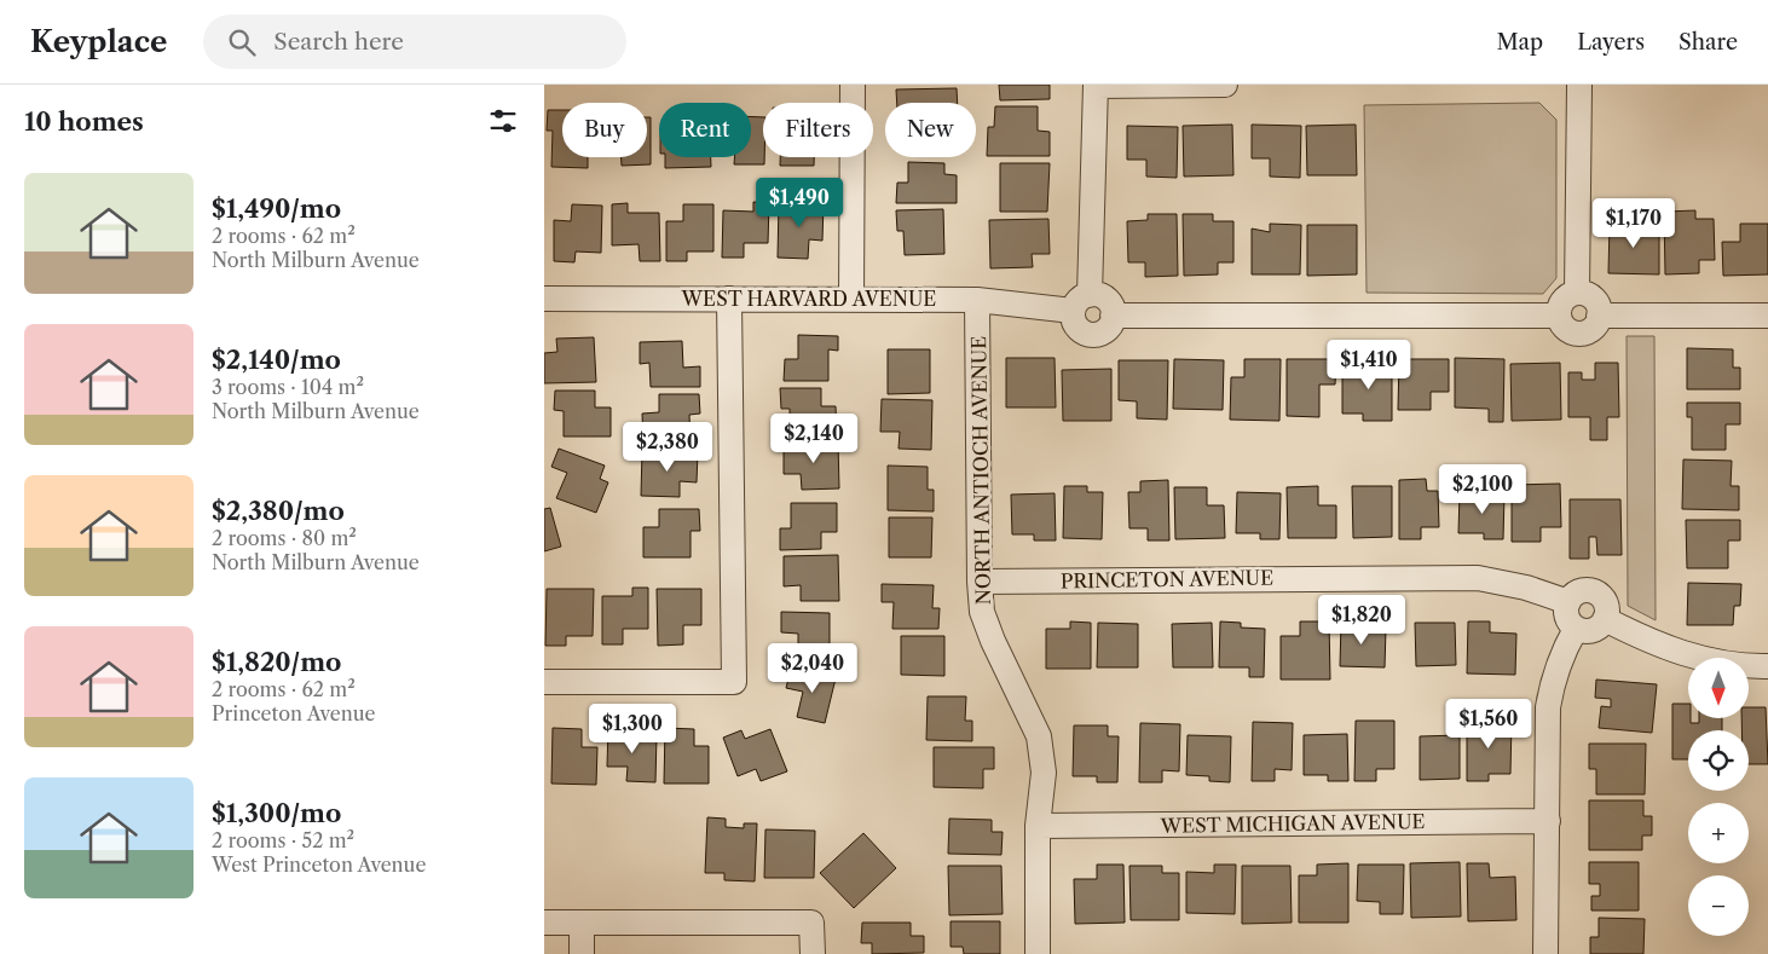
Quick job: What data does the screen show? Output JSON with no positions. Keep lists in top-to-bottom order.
{
  "streets": {
    "street": [
      "WEST HARVARD AVENUE",
      "NORTH ANTIOCH AVENUE",
      "PRINCETON AVENUE",
      "WEST MICHIGAN AVENUE"
    ]
  },
  "crossings": [
    ["WEST HARVARD AVENUE", "NORTH ANTIOCH AVENUE"],
    ["NORTH ANTIOCH AVENUE", "PRINCETON AVENUE"],
    ["NORTH ANTIOCH AVENUE", "WEST MICHIGAN AVENUE"]
  ],
  "north": "bottom",
  "page": {
    "header": "Keyplace",
    "search": "Search here",
    "nav": ["Map", "Layers", "Share"],
    "heading": "10 homes",
    "chip": [
      "Buy",
      "Rent",
      "Filters",
      "New"
    ],
    "list": [
      {
        "name": "$1,490/mo",
        "note": "2 rooms · 62 m² · North Milburn Avenue"
      },
      {
        "name": "$2,140/mo",
        "note": "3 rooms · 104 m² · North Milburn Avenue"
      },
      {
        "name": "$2,380/mo",
        "note": "2 rooms · 80 m² · North Milburn Avenue"
      },
      {
        "name": "$1,820/mo",
        "note": "2 rooms · 62 m² · Princeton Avenue"
      },
      {
        "name": "$1,300/mo",
        "note": "2 rooms · 52 m² · West Princeton Avenue"
      }
    ],
    "price": [
      "$1,490",
      "$1,170",
      "$1,410",
      "$2,140",
      "$2,380",
      "$2,100",
      "$1,820",
      "$2,040",
      "$1,560",
      "$1,300"
    ],
    "map_buttons": ["+", "−"]
  }
}
